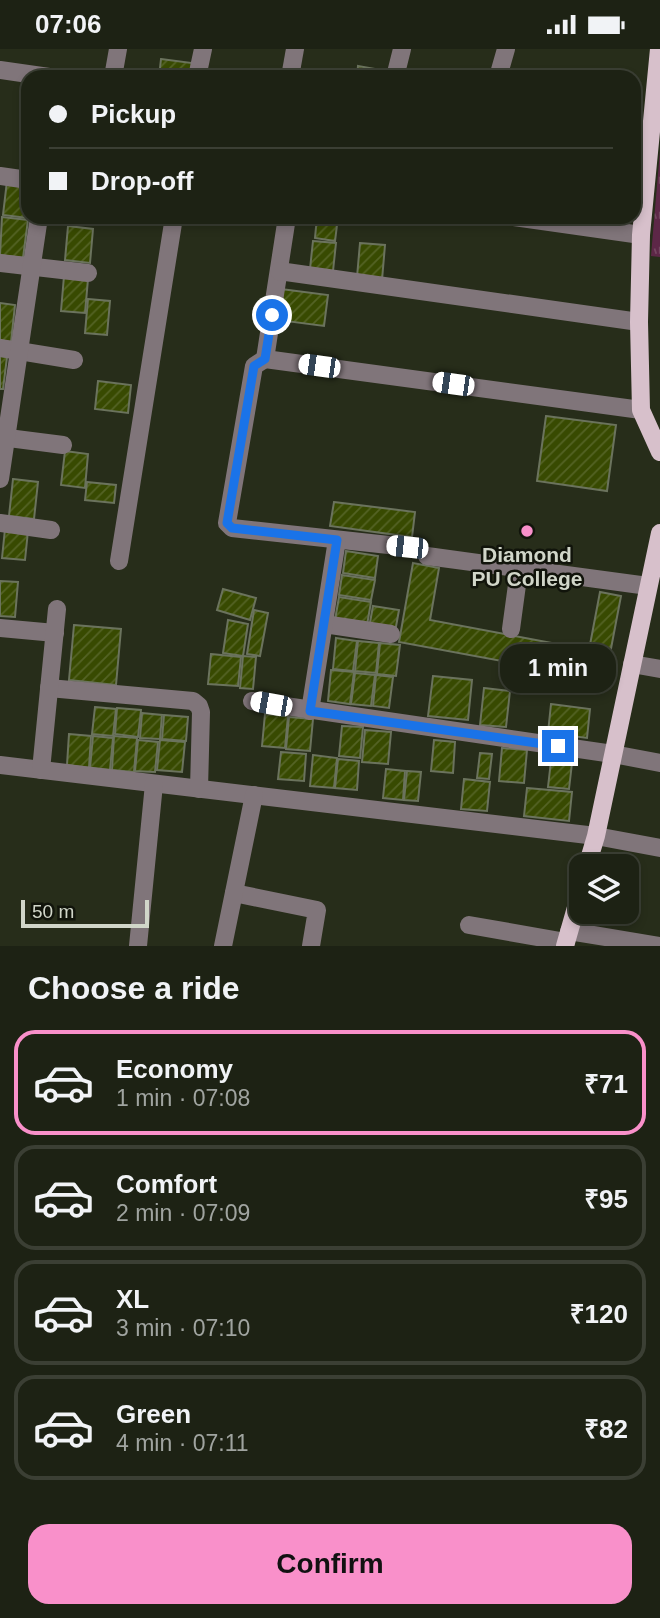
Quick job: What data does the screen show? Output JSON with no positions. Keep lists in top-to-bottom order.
{
  "places": ["Diamond PU College"],
  "scale_bar": "50 m",
  "page": {
    "status": "07:06",
    "banner": ["Pickup", "Drop-off"],
    "bubble": "1 min",
    "scale": "50 m",
    "heading": "Choose a ride",
    "list": [
      {
        "name": "Economy",
        "note": "1 min · 07:08",
        "value": "₹71"
      },
      {
        "name": "Comfort",
        "note": "2 min · 07:09",
        "value": "₹95"
      },
      {
        "name": "XL",
        "note": "3 min · 07:10",
        "value": "₹120"
      },
      {
        "name": "Green",
        "note": "4 min · 07:11",
        "value": "₹82"
      }
    ],
    "buttons": "Confirm"
  }
}
